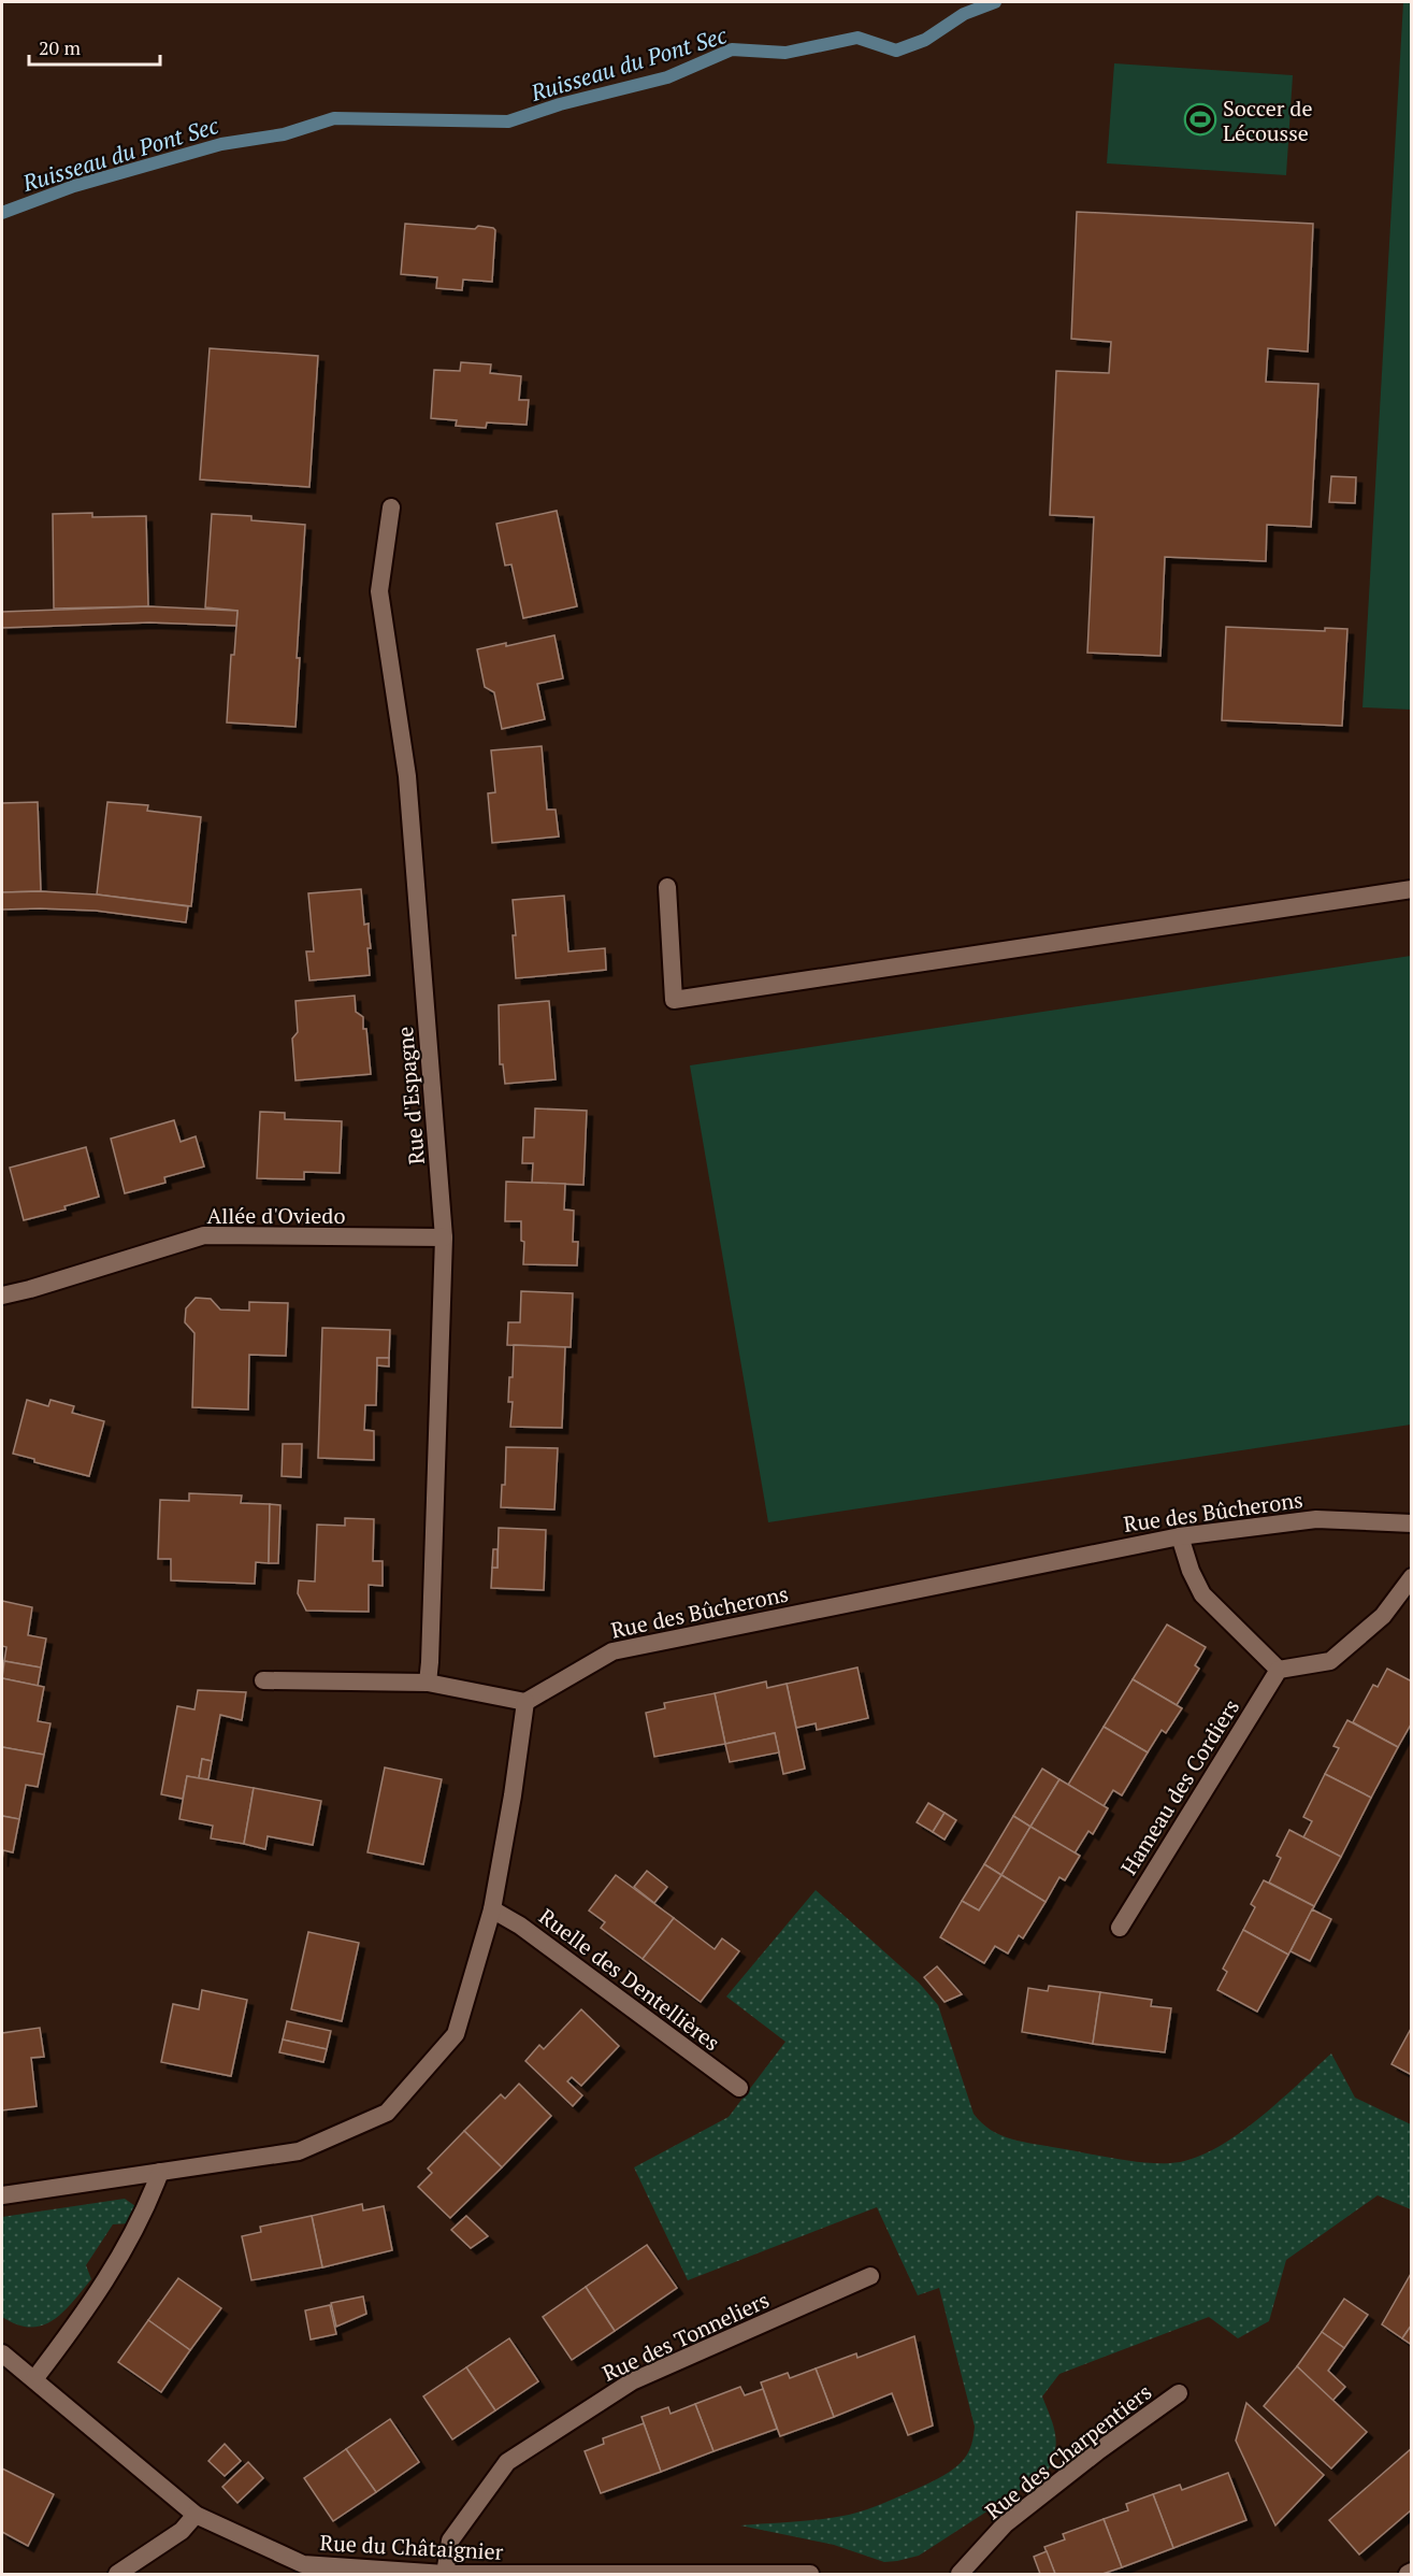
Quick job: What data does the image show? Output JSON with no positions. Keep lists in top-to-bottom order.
{
  "streets": {
    "street": [
      "Rue d'Espagne",
      "Allée d'Oviedo",
      "Rue des Bûcherons",
      "Hameau des Cordiers",
      "Ruelle des Dentellières",
      "Rue des Tonneliers",
      "Rue des Charpentiers",
      "Rue du Châtaignier"
    ]
  },
  "crossings": [
    ["Rue d'Espagne", "Allée d'Oviedo"],
    ["Rue des Tonneliers", "Rue du Châtaignier"]
  ],
  "water": ["Ruisseau du Pont Sec"],
  "places": {
    "sports": ["Soccer de Lécousse"]
  },
  "scale_bar": "20 m"
}
